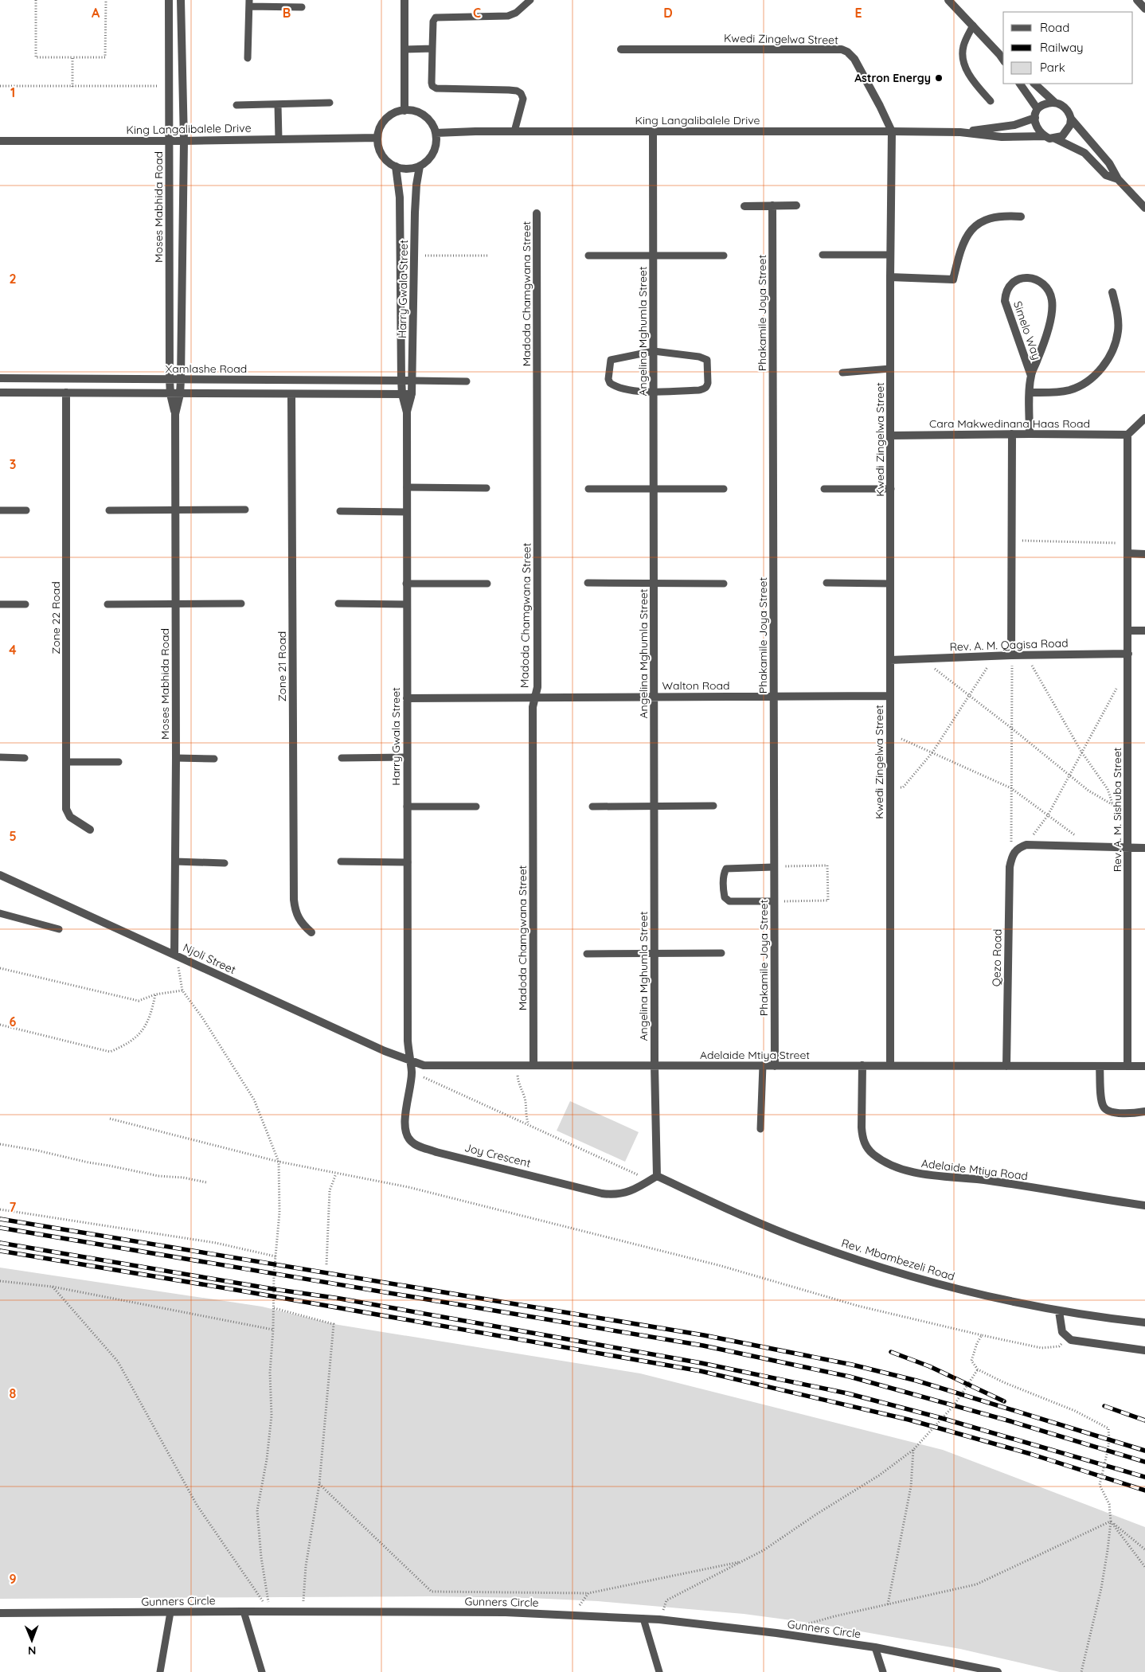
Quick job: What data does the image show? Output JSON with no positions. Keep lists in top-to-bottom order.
{
  "streets": {
    "street": [
      "Kwedi Zingelwa Street",
      "King Langalibalele Drive",
      "Moses Mabhida Road",
      "Harry Gwala Street",
      "Madoda Chamgwana Street",
      "Phakamile Joya Street",
      "Simelo Way",
      "Angelina Mghumla Street",
      "Xamlashe Road",
      "Cara Makwedinana Haas Road",
      "Zone 22 Road",
      "Rev. A. M. Qagisa Road",
      "Zone 21 Road",
      "Walton Road",
      "Rev. A. M. Sishuba Street",
      "Qezo Road",
      "Njoli Street",
      "Adelaide Mtiya Street",
      "Joy Crescent",
      "Adelaide Mtiya Road",
      "Rev. Mbambezeli Road",
      "Gunners Circle"
    ]
  },
  "crossings": [
    ["Kwedi Zingelwa Street", "King Langalibalele Drive"],
    ["Kwedi Zingelwa Street", "Cara Makwedinana Haas Road"],
    ["Kwedi Zingelwa Street", "Rev. A. M. Qagisa Road"],
    ["Kwedi Zingelwa Street", "Walton Road"],
    ["Kwedi Zingelwa Street", "Adelaide Mtiya Street"],
    ["King Langalibalele Drive", "Moses Mabhida Road"],
    ["King Langalibalele Drive", "Harry Gwala Street"],
    ["King Langalibalele Drive", "Angelina Mghumla Street"],
    ["Moses Mabhida Road", "Xamlashe Road"],
    ["Moses Mabhida Road", "Njoli Street"],
    ["Harry Gwala Street", "Xamlashe Road"],
    ["Harry Gwala Street", "Walton Road"],
    ["Harry Gwala Street", "Njoli Street"],
    ["Harry Gwala Street", "Adelaide Mtiya Street"],
    ["Harry Gwala Street", "Joy Crescent"],
    ["Madoda Chamgwana Street", "Walton Road"],
    ["Madoda Chamgwana Street", "Adelaide Mtiya Street"],
    ["Phakamile Joya Street", "Walton Road"],
    ["Phakamile Joya Street", "Adelaide Mtiya Street"],
    ["Simelo Way", "Cara Makwedinana Haas Road"],
    ["Angelina Mghumla Street", "Walton Road"],
    ["Angelina Mghumla Street", "Adelaide Mtiya Street"],
    ["Angelina Mghumla Street", "Joy Crescent"],
    ["Angelina Mghumla Street", "Rev. Mbambezeli Road"],
    ["Cara Makwedinana Haas Road", "Rev. A. M. Sishuba Street"],
    ["Rev. A. M. Qagisa Road", "Rev. A. M. Sishuba Street"],
    ["Rev. A. M. Sishuba Street", "Adelaide Mtiya Street"],
    ["Qezo Road", "Adelaide Mtiya Street"],
    ["Njoli Street", "Adelaide Mtiya Street"],
    ["Njoli Street", "Joy Crescent"],
    ["Adelaide Mtiya Street", "Joy Crescent"],
    ["Adelaide Mtiya Street", "Adelaide Mtiya Road"],
    ["Joy Crescent", "Rev. Mbambezeli Road"]
  ],
  "places": ["Astron Energy"],
  "legend": ["Road", "Railway", "Park"],
  "north": "bottom",
  "grid": {
    "columns": [
      "A",
      "B",
      "C",
      "D",
      "E"
    ],
    "rows": [
      "1",
      "2",
      "3",
      "4",
      "5",
      "6",
      "7",
      "8",
      "9"
    ]
  }
}
